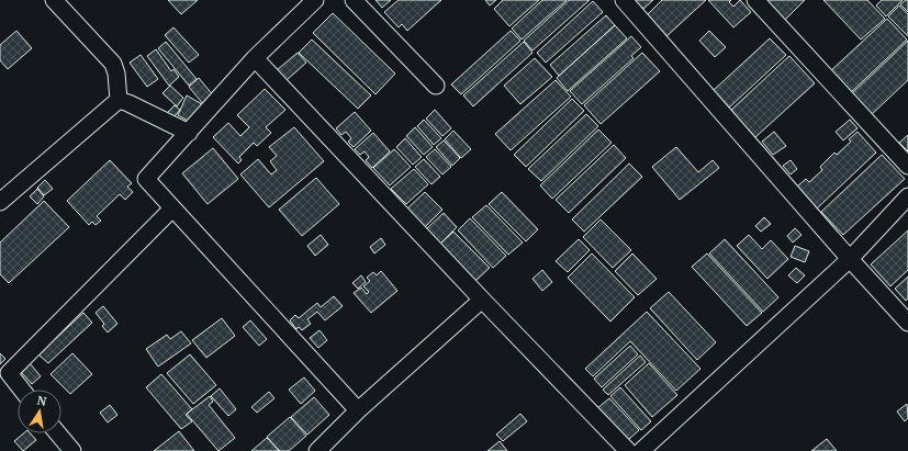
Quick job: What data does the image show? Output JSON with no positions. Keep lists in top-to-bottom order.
{
  "north": "top"
}
